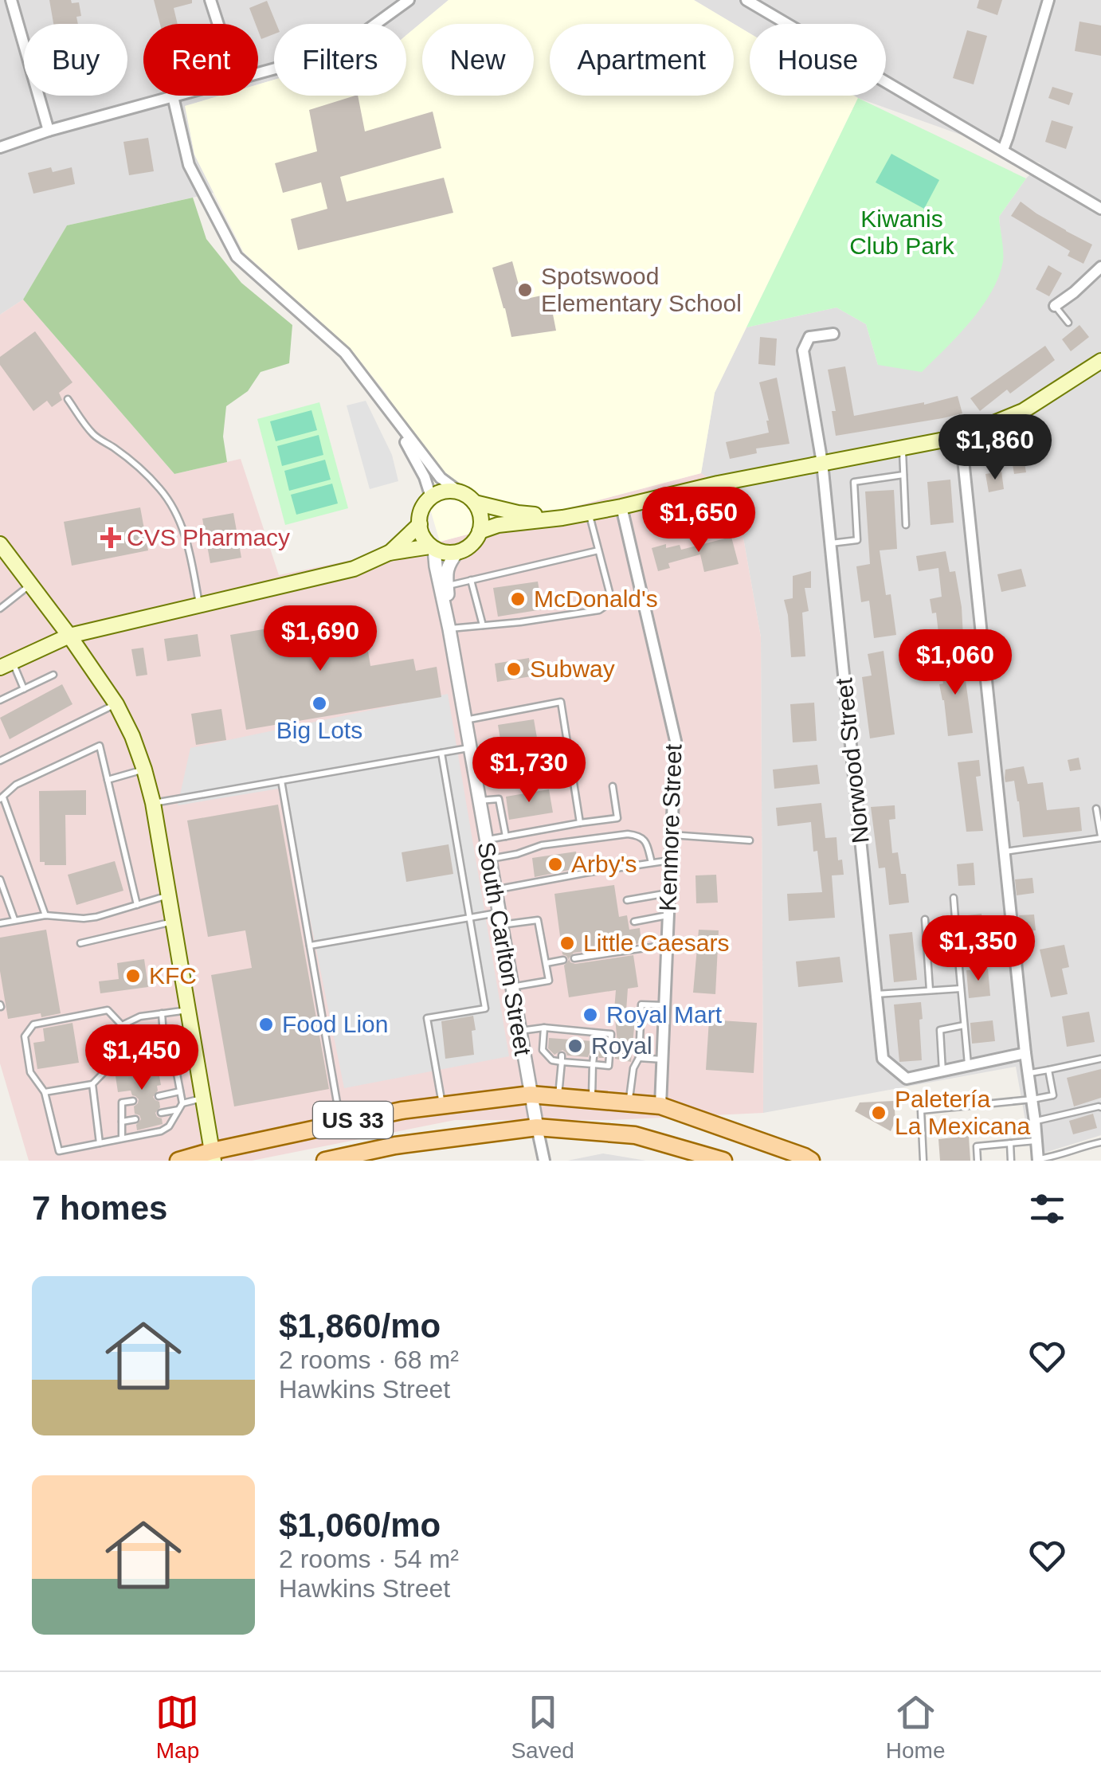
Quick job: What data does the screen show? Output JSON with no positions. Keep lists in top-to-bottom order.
{
  "streets": {
    "main road": ["US 33"],
    "street": ["Norwood Street", "Kenmore Street", "South Carlton Street"]
  },
  "crossings": [
    ["Kenmore Street", "US 33"],
    ["South Carlton Street", "US 33"]
  ],
  "parks": ["Kiwanis Club Park"],
  "places": {
    "other": [
      "Spotswood Elementary School",
      "McDonald's",
      "Subway",
      "Big Lots",
      "Arby's",
      "Little Caesars",
      "KFC",
      "Royal Mart",
      "Food Lion",
      "Royal",
      "Paletería La Mexicana"
    ],
    "health": ["CVS Pharmacy"]
  },
  "page": {
    "chip": [
      "Buy",
      "Rent",
      "Filters",
      "New",
      "Apartment",
      "House"
    ],
    "price": [
      "$1,860",
      "$1,650",
      "$1,690",
      "$1,060",
      "$1,730",
      "$1,350",
      "$1,450"
    ],
    "heading": "7 homes",
    "list": [
      {
        "name": "$1,860/mo",
        "note": "2 rooms · 68 m² · Hawkins Street"
      },
      {
        "name": "$1,060/mo",
        "note": "2 rooms · 54 m² · Hawkins Street"
      }
    ],
    "tabs": ["Map", "Saved", "Home"]
  }
}
